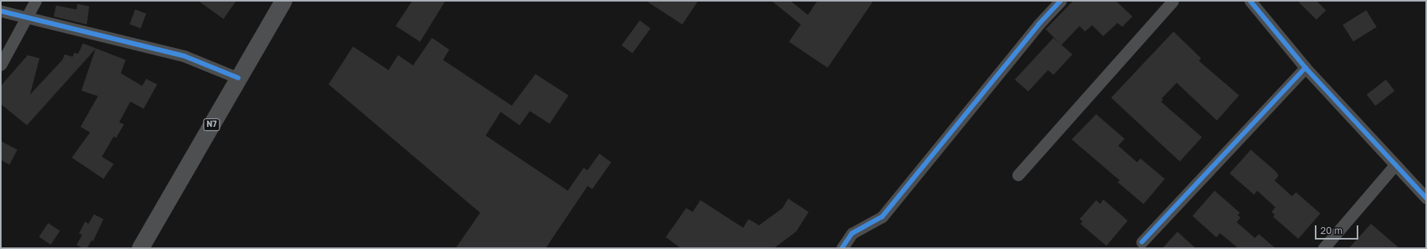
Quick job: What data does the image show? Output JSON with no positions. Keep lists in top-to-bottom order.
{
  "streets": {
    "highway": ["N7"]
  },
  "scale_bar": "20 m"
}
